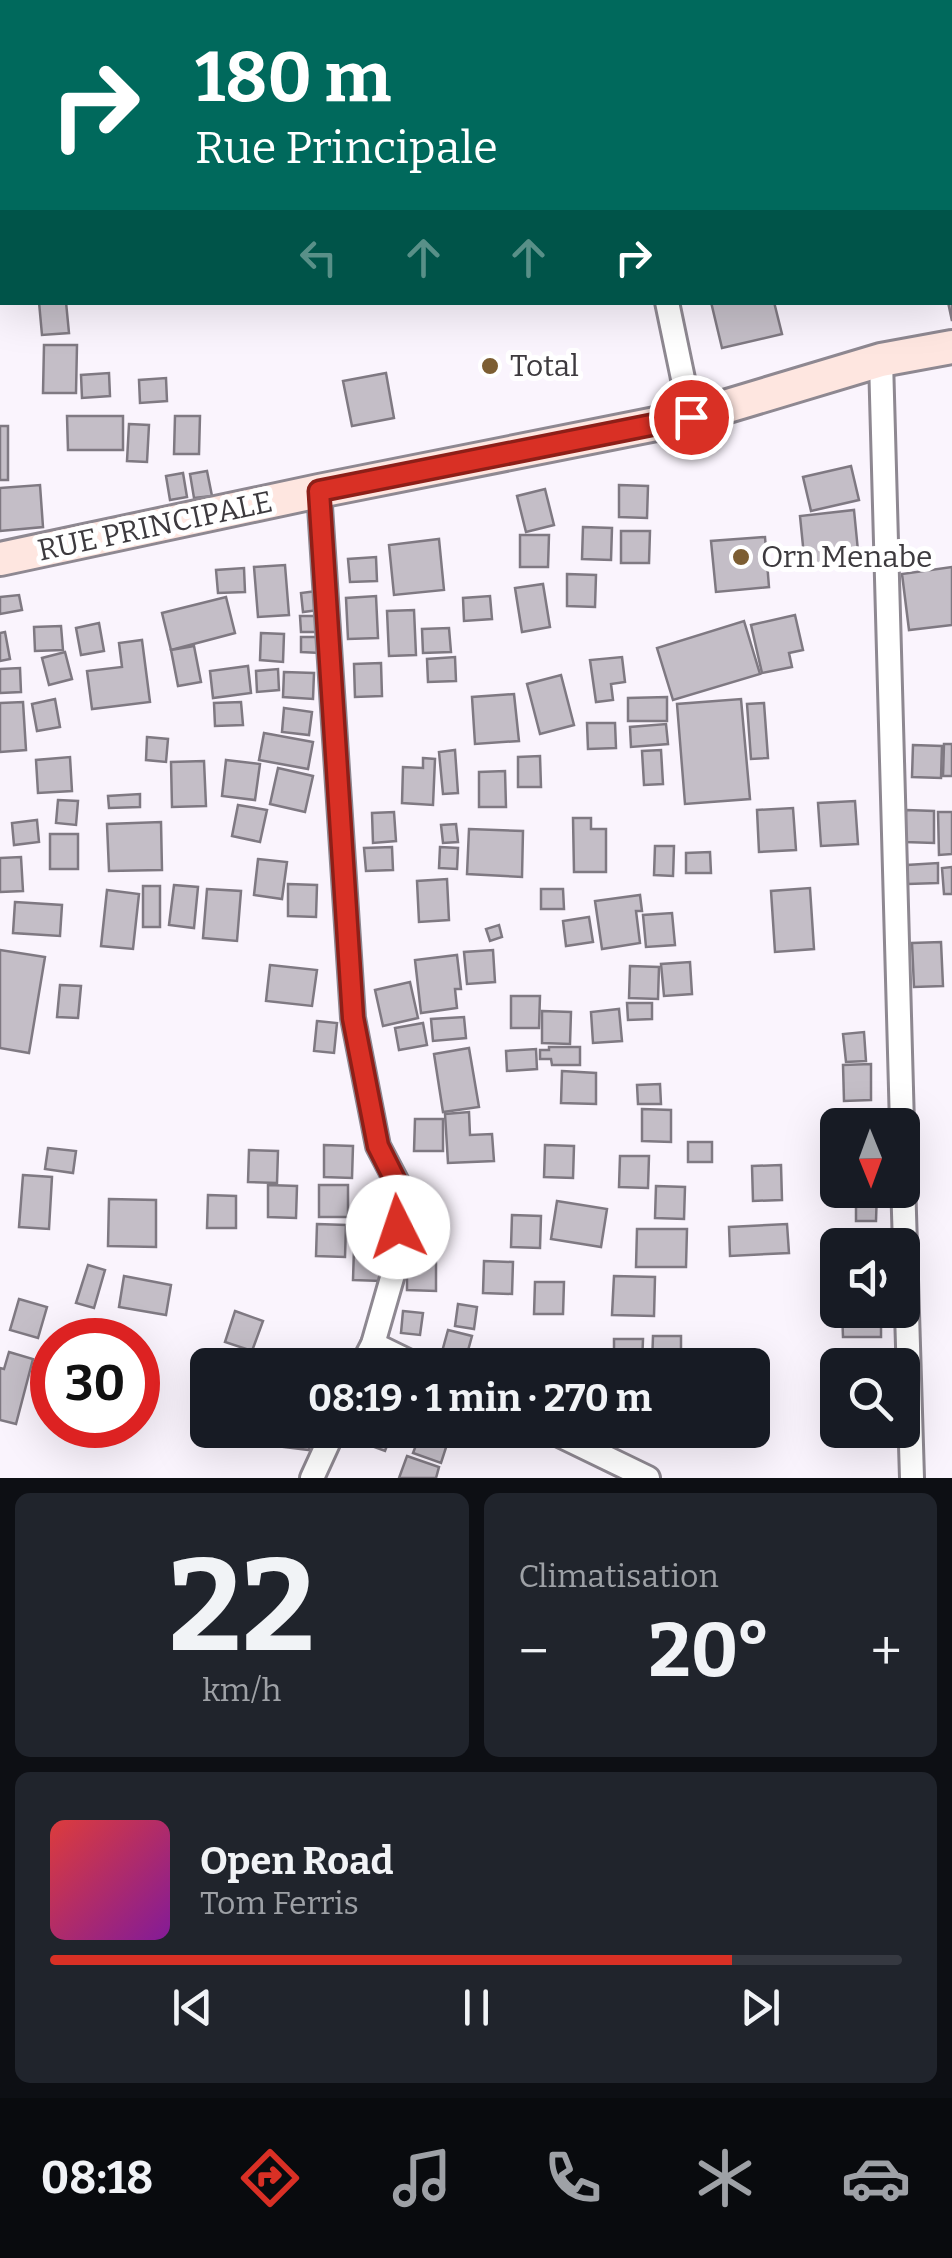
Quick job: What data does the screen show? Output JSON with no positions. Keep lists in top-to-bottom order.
{
  "streets": {
    "main road": ["RUE PRINCIPALE"]
  },
  "places": ["Total", "Orn Menabe"],
  "north": "bottom",
  "page": {
    "turn": ["180 m", "Rue Principale"],
    "limit": "30",
    "trip": "08:19 · 1 min · 270 m",
    "tile": [
      ["22", "km/h"],
      "Climatisation"
    ],
    "heat": ["−", "20°", "+"],
    "song": ["Open Road", "Tom Ferris"],
    "tabs": "08:18"
  }
}
